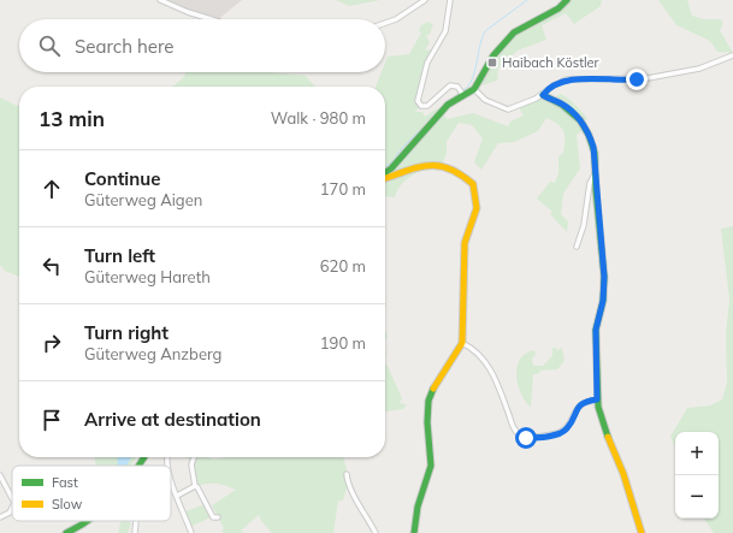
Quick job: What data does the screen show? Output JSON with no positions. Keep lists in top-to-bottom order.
{
  "places": {
    "transit": ["Haibach Köstler"]
  },
  "legend": ["Fast", "Slow"],
  "page": {
    "search": "Search here",
    "heading": ["13 min", "Walk · 980 m"],
    "list": [
      ["Continue", "Güterweg Aigen", "170 m"],
      ["Turn left", "Güterweg Hareth", "620 m"],
      ["Turn right", "Güterweg Anzberg", "190 m"],
      "Arrive at destination"
    ],
    "map_buttons": ["+", "−"]
  }
}
